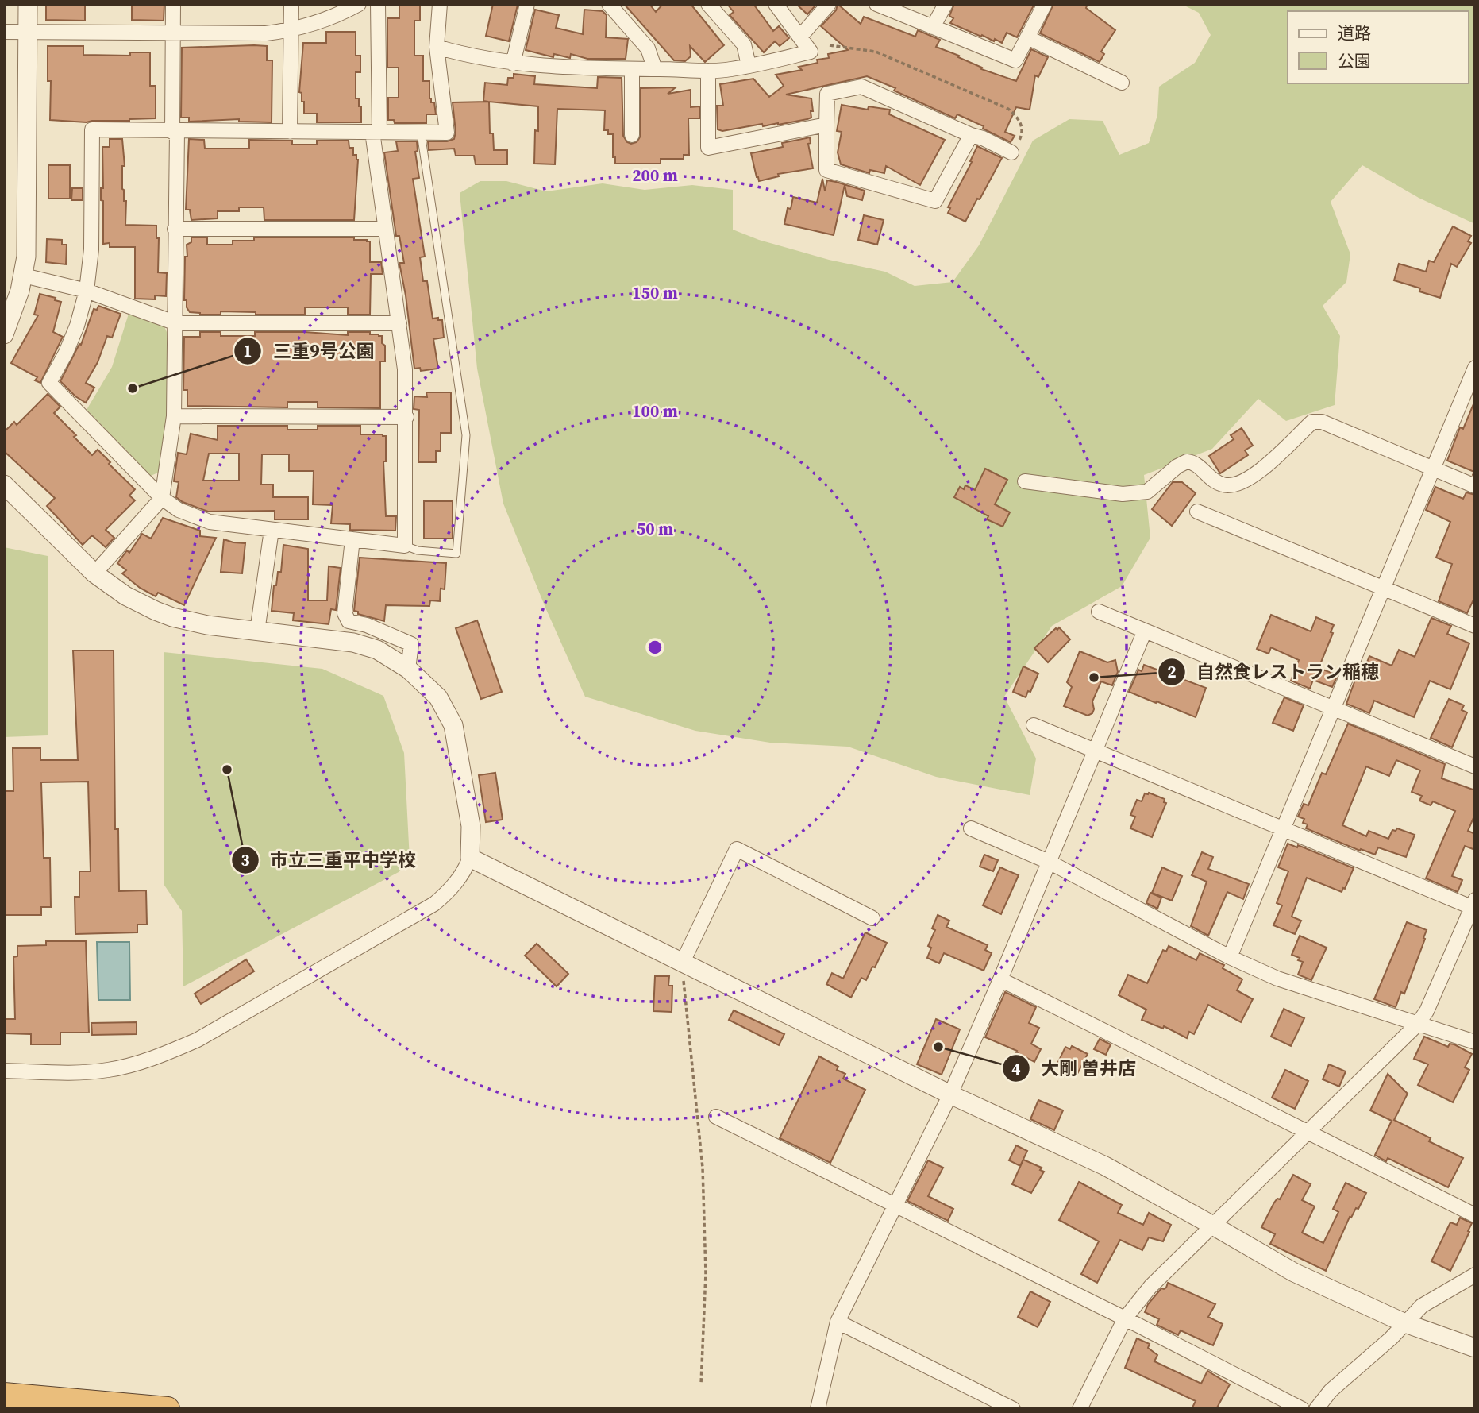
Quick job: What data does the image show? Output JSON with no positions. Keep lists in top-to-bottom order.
{
  "places": [
    "三重9号公園",
    "自然食レストラン稲穂",
    "市立三重平中学校",
    "大剛 曽井店"
  ],
  "legend": ["道路", "公園"],
  "rings": [
    "200 m",
    "150 m",
    "100 m",
    "50 m"
  ]
}
